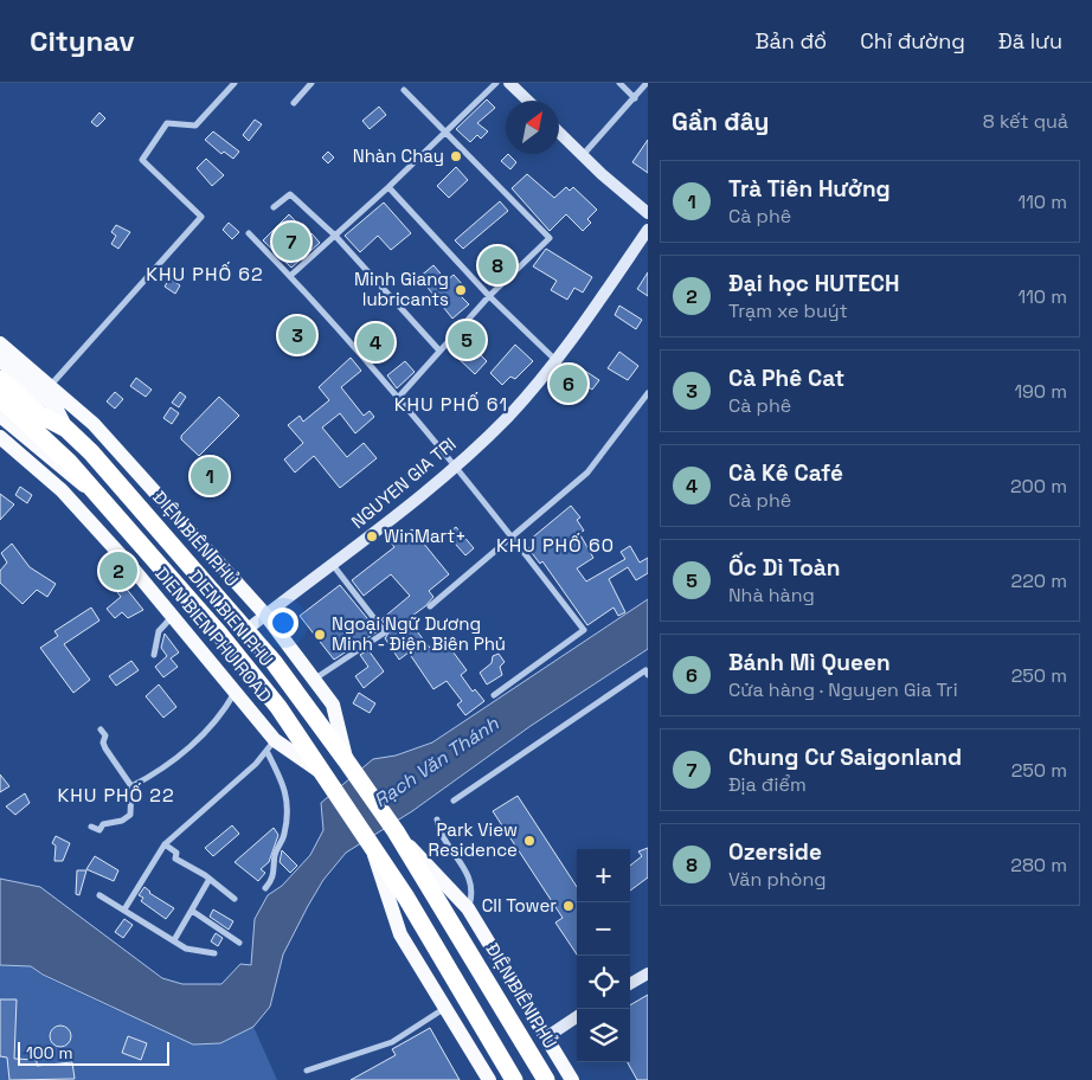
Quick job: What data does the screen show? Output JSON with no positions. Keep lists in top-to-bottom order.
{
  "streets": {
    "highway": ["ĐIỆN BIÊN PHỦ", "DIEN BIEN PHU"],
    "main road": ["DIEN BIEN PHU ROAD"],
    "street": ["NGUYEN GIA TRI"]
  },
  "crossings": [
    ["NGUYEN GIA TRI", "ĐIỆN BIÊN PHỦ"],
    ["DIEN BIEN PHU", "DIEN BIEN PHU ROAD"]
  ],
  "districts": [
    "KHU PHỐ 62",
    "KHU PHỐ 61",
    "KHU PHỐ 60",
    "KHU PHỐ 22"
  ],
  "water": ["Rạch Văn Thánh"],
  "places": [
    "Nhàn Chay",
    "Minh Giang lubricants",
    "WinMart+",
    "Ngoại Ngữ Dương Minh - Điện Biên Phủ",
    "Park View Residence",
    "CII Tower"
  ],
  "scale_bar": "100 m",
  "north": "top right",
  "page": {
    "header": "Citynav",
    "nav": ["Bản đồ", "Chỉ đường", "Đã lưu"],
    "heading": ["Gần đây", "8 kết quả"],
    "list": [
      {
        "mark": "1",
        "name": "Trà Tiên Hưởng",
        "note": "Cà phê",
        "value": "110 m"
      },
      {
        "mark": "2",
        "name": "Đại học HUTECH",
        "note": "Trạm xe buýt",
        "value": "110 m"
      },
      {
        "mark": "3",
        "name": "Cà Phê Cat",
        "note": "Cà phê",
        "value": "190 m"
      },
      {
        "mark": "4",
        "name": "Cà Kê Café",
        "note": "Cà phê",
        "value": "200 m"
      },
      {
        "mark": "5",
        "name": "Ốc Dì Toàn",
        "note": "Nhà hàng",
        "value": "220 m"
      },
      {
        "mark": "6",
        "name": "Bánh Mì Queen",
        "note": "Cửa hàng · Nguyen Gia Tri",
        "value": "250 m"
      },
      {
        "mark": "7",
        "name": "Chung Cư Saigonland",
        "note": "Địa điểm",
        "value": "250 m"
      },
      {
        "mark": "8",
        "name": "Ozerside",
        "note": "Văn phòng",
        "value": "280 m"
      }
    ],
    "pins": [
      "7",
      "8",
      "3",
      "5",
      "4",
      "6",
      "1",
      "2"
    ],
    "map_buttons": ["+", "−"],
    "scale": "100 m"
  }
}
